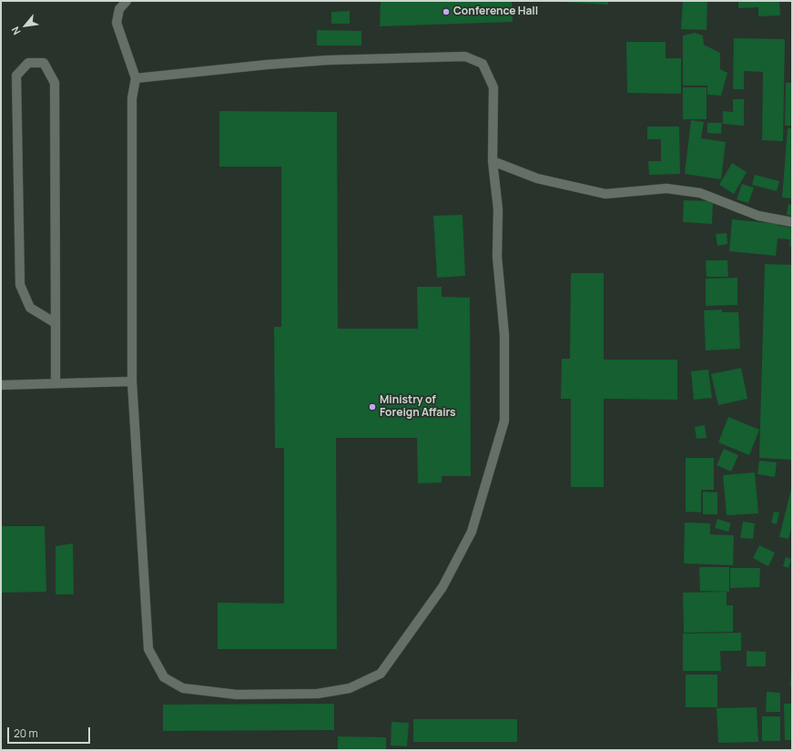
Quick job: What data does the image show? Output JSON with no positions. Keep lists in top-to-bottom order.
{
  "places": ["Conference Hall", "Ministry of Foreign Affairs"],
  "scale_bar": "20 m",
  "north": "bottom left"
}
